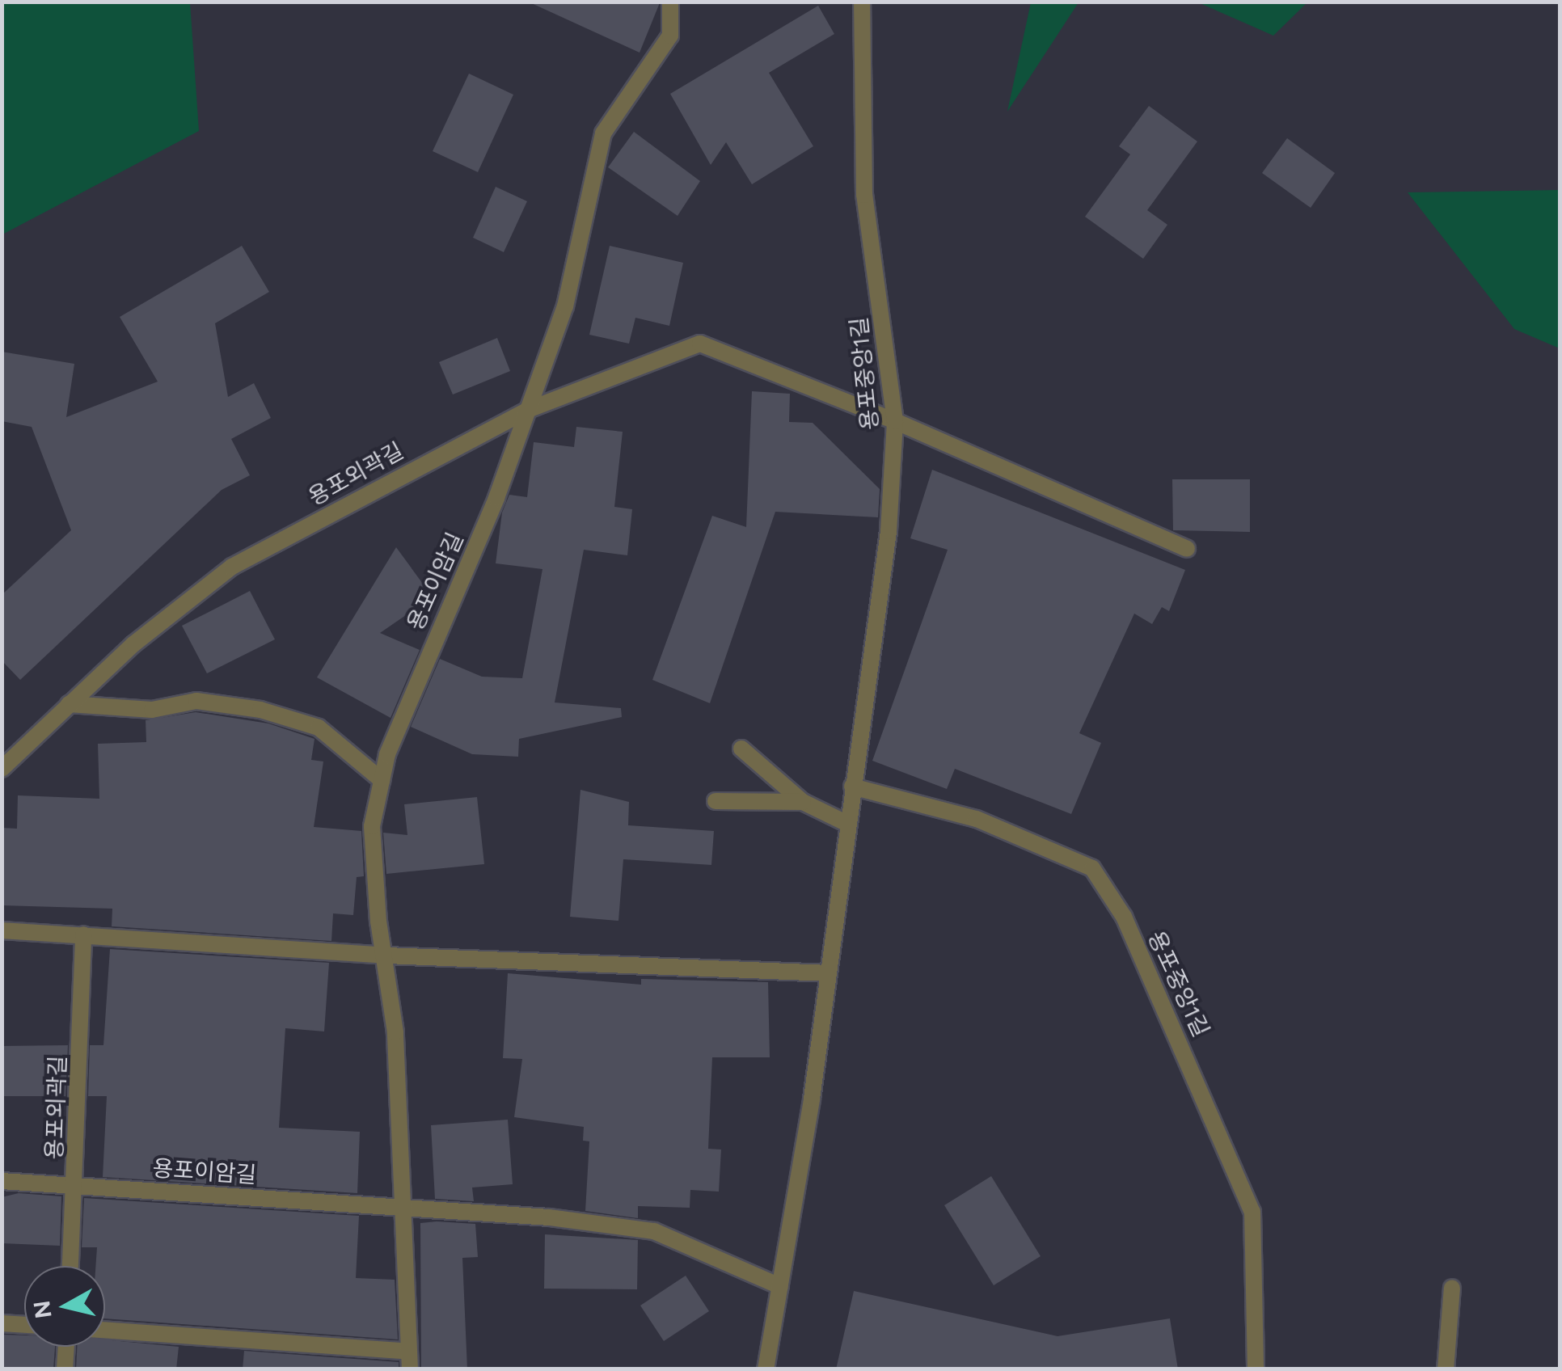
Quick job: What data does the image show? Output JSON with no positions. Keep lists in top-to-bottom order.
{
  "streets": {
    "street": ["용포중앙1길", "용포외곽길", "용포이암길"]
  },
  "crossings": [
    ["용포중앙1길", "용포외곽길"],
    ["용포중앙1길", "용포이암길"],
    ["용포외곽길", "용포이암길"]
  ],
  "north": "left"
}
